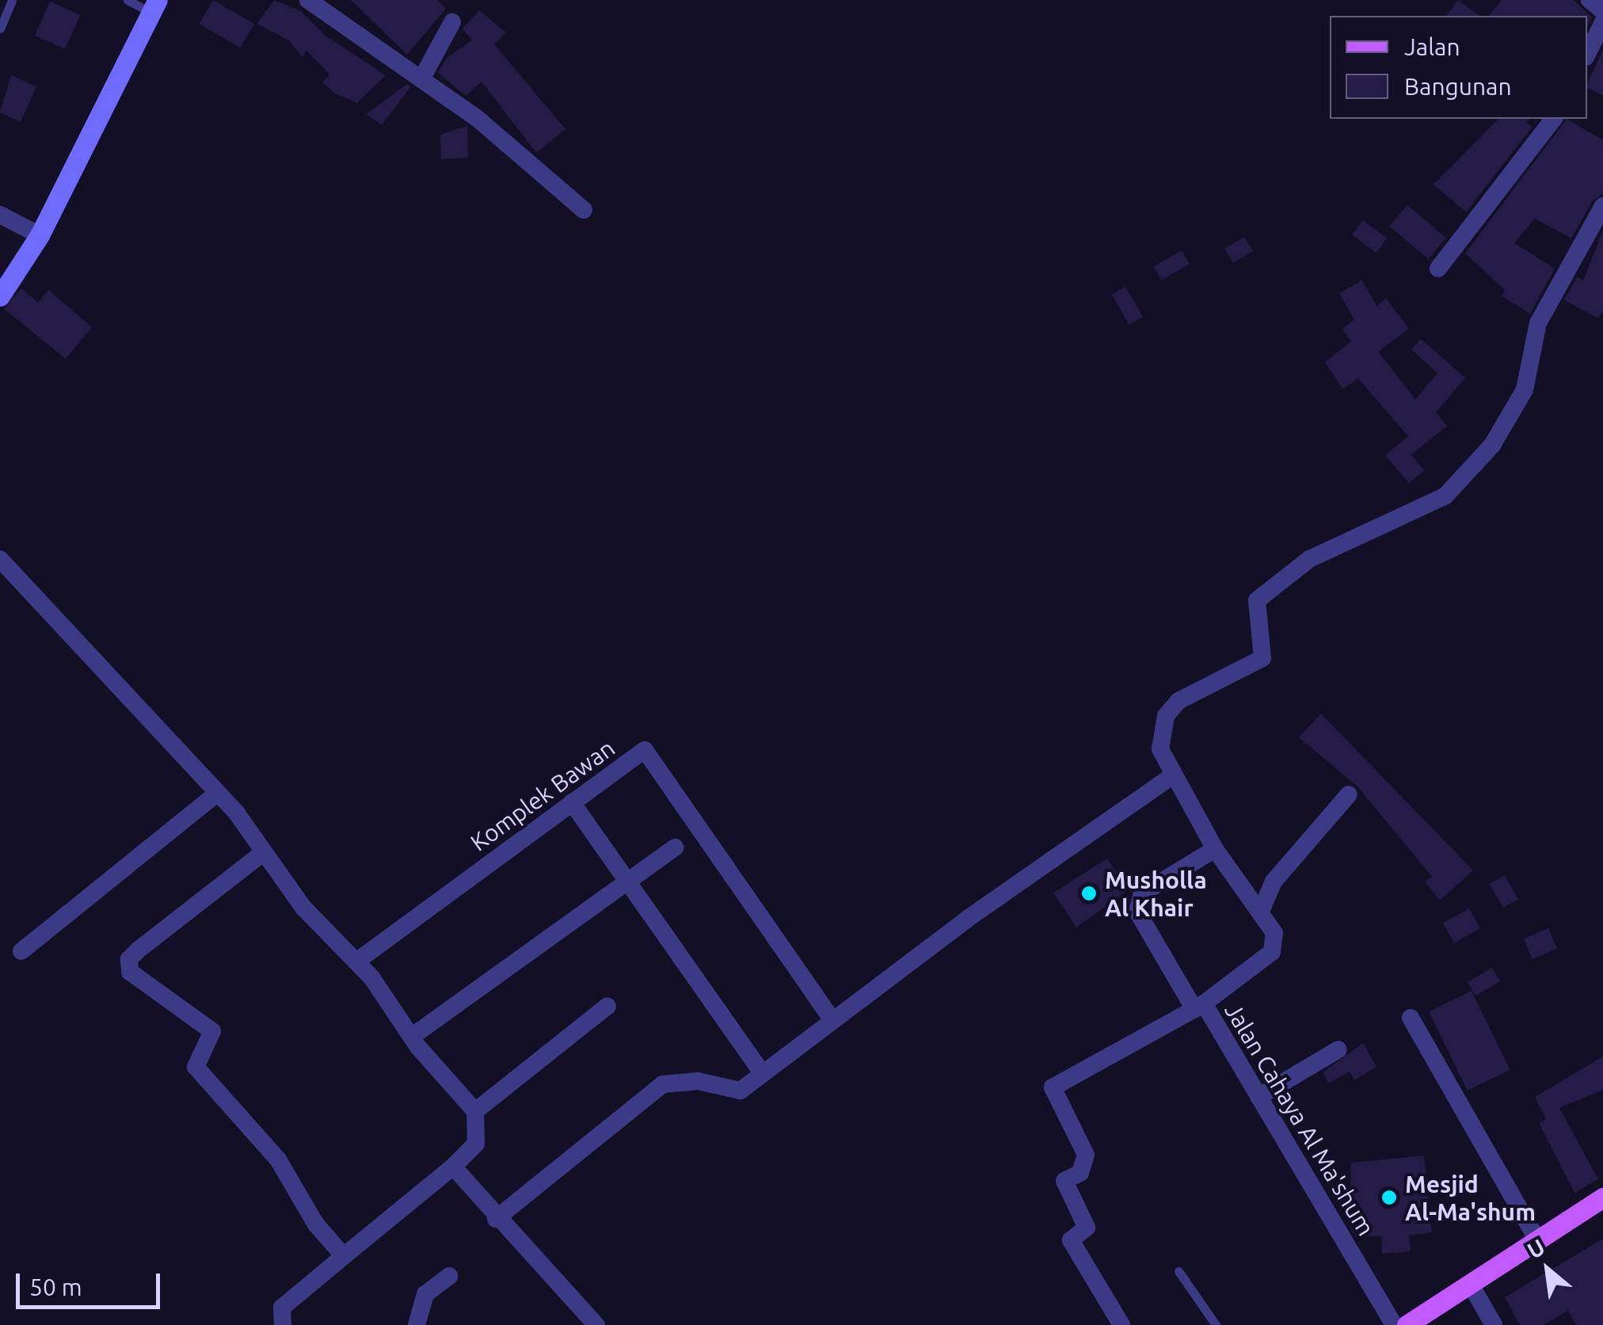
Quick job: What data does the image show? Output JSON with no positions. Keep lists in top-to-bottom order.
{
  "streets": {
    "street": ["Komplek Bawan", "Jalan Cahaya Al Ma'shum"]
  },
  "places": ["Musholla Al Khair", "Mesjid Al-Ma'shum"],
  "legend": ["Jalan", "Bangunan"],
  "scale_bar": "50 m",
  "north": "top left"
}
